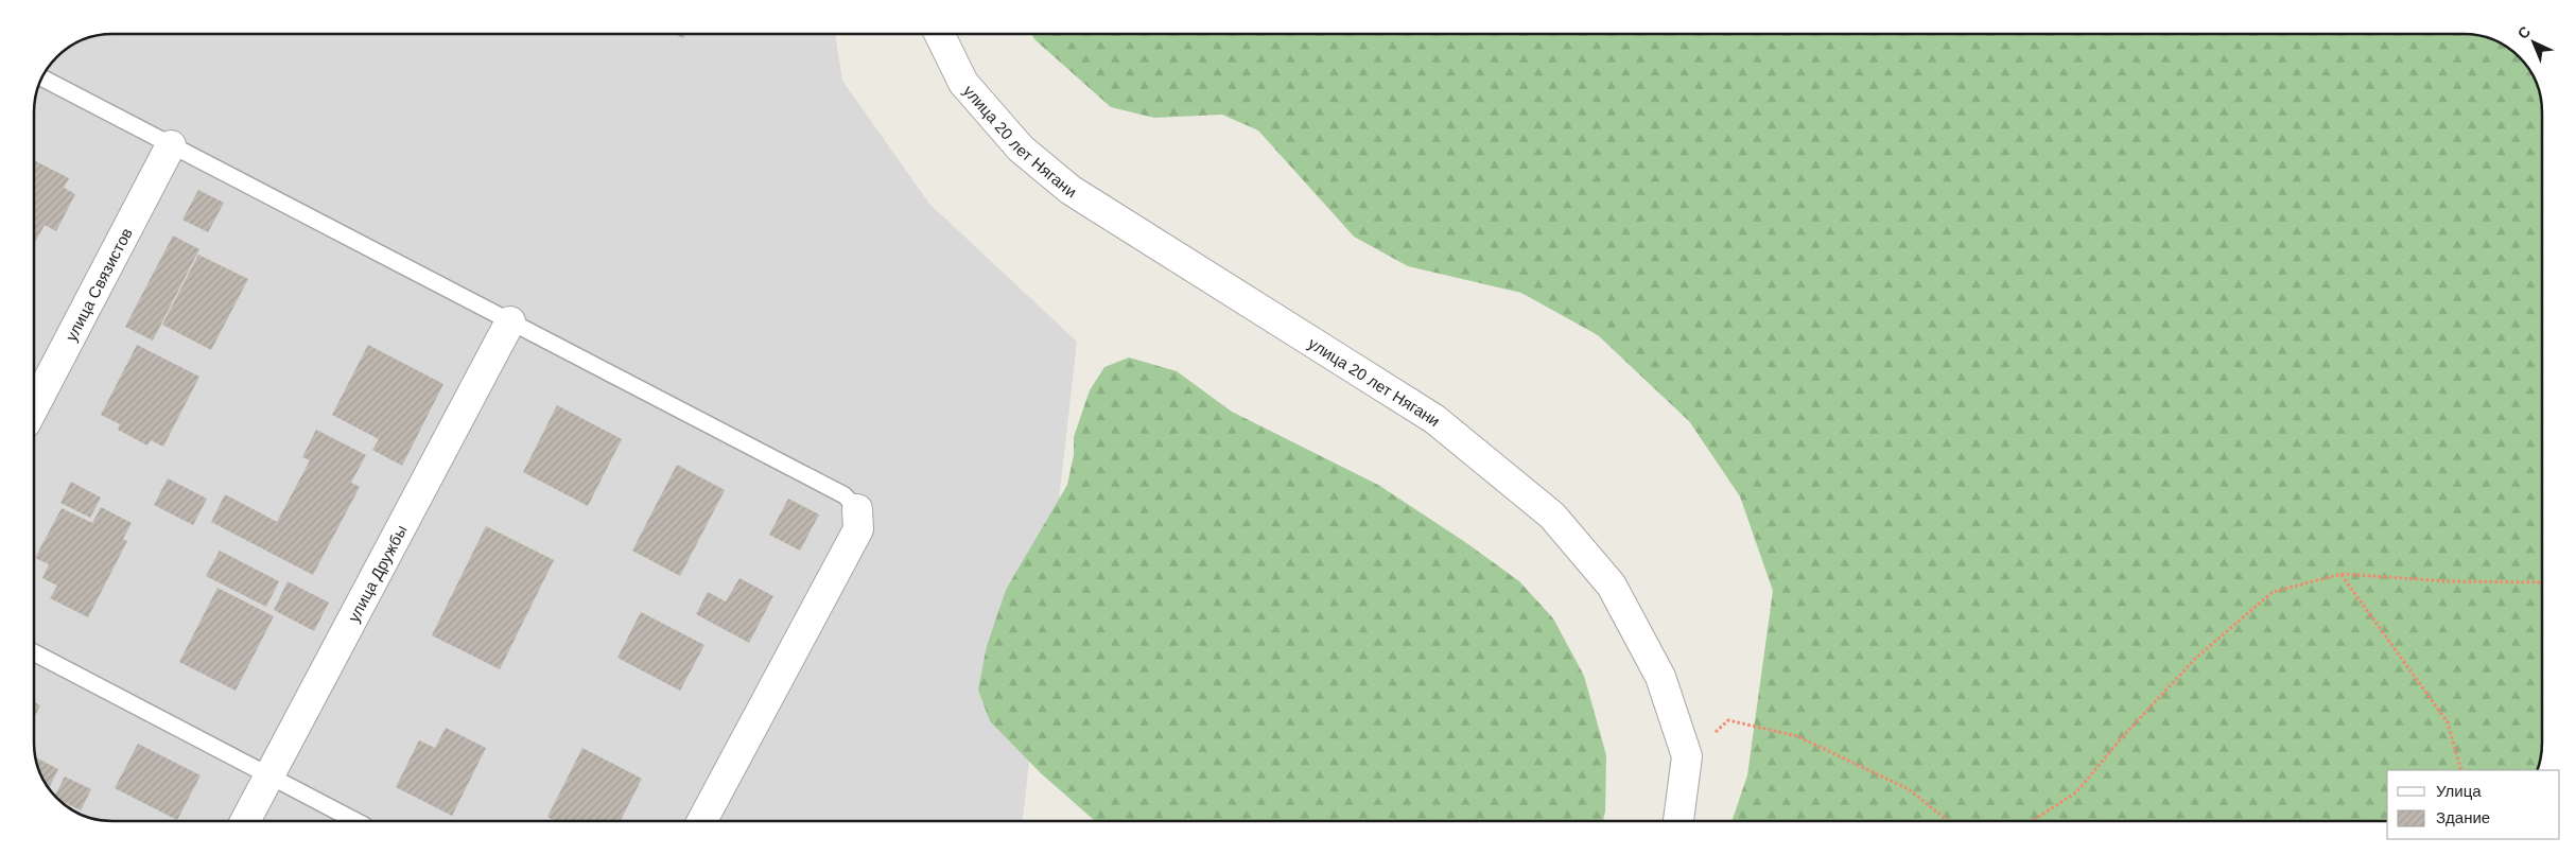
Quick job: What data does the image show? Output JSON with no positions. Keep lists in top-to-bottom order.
{
  "streets": {
    "street": ["улица 20 лет Нягани", "улица Связистов", "улица Дружбы"]
  },
  "legend": ["Улица", "Здание"],
  "north": "top left"
}
